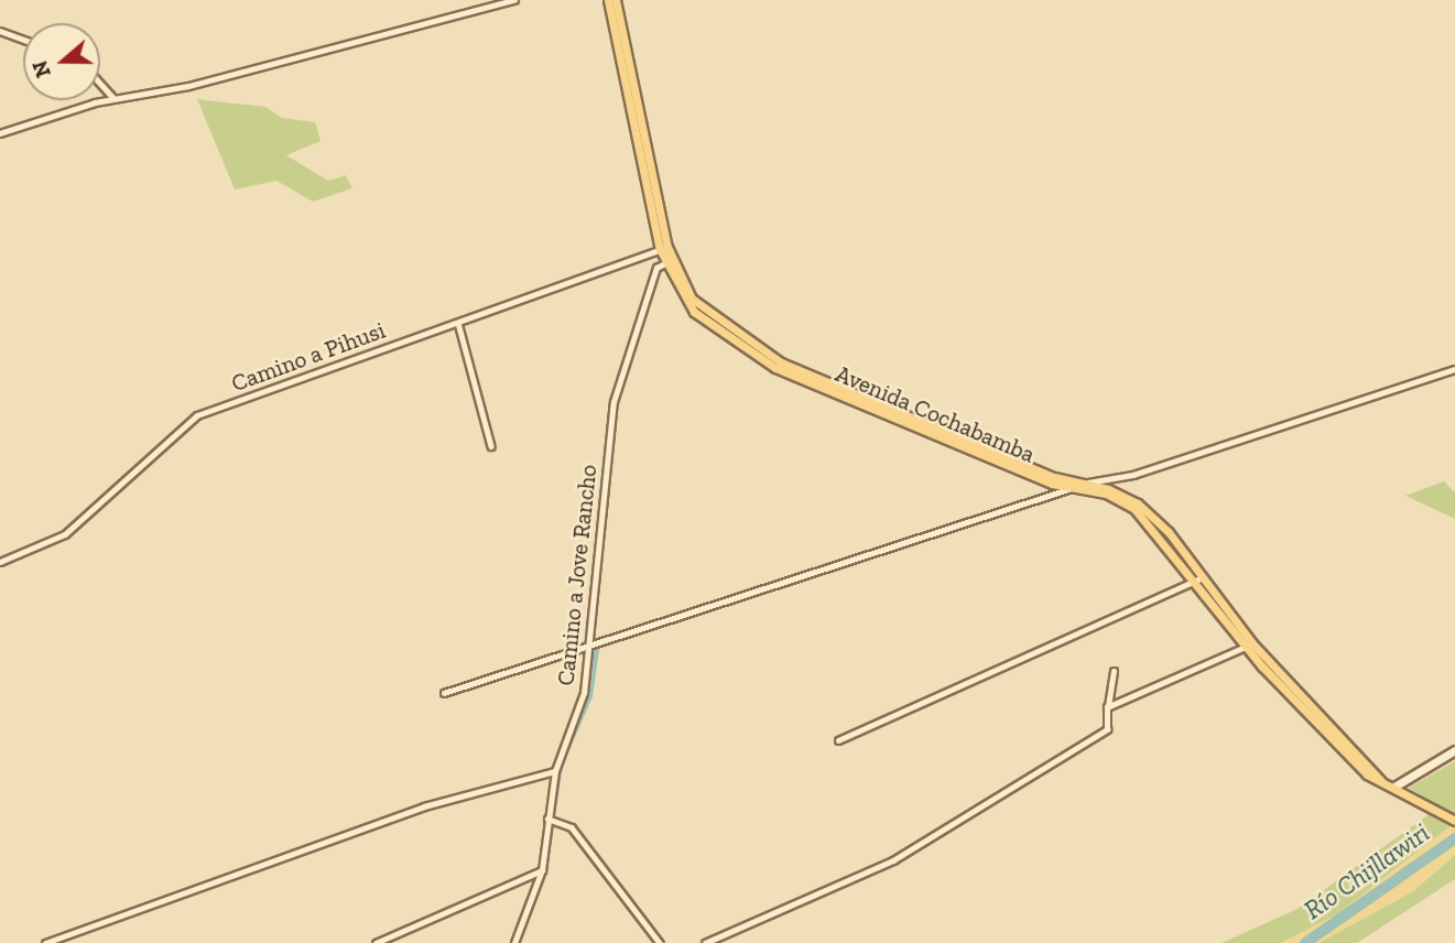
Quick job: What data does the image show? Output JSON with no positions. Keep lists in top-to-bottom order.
{
  "streets": {
    "main road": ["Avenida Cochabamba"],
    "street": ["Camino a Pihusi", "Camino a Jove Rancho"]
  },
  "crossings": [
    ["Camino a Pihusi", "Avenida Cochabamba"],
    ["Avenida Cochabamba", "Camino a Jove Rancho"]
  ],
  "water": ["Río Chijllawiri"],
  "north": "left"
}
